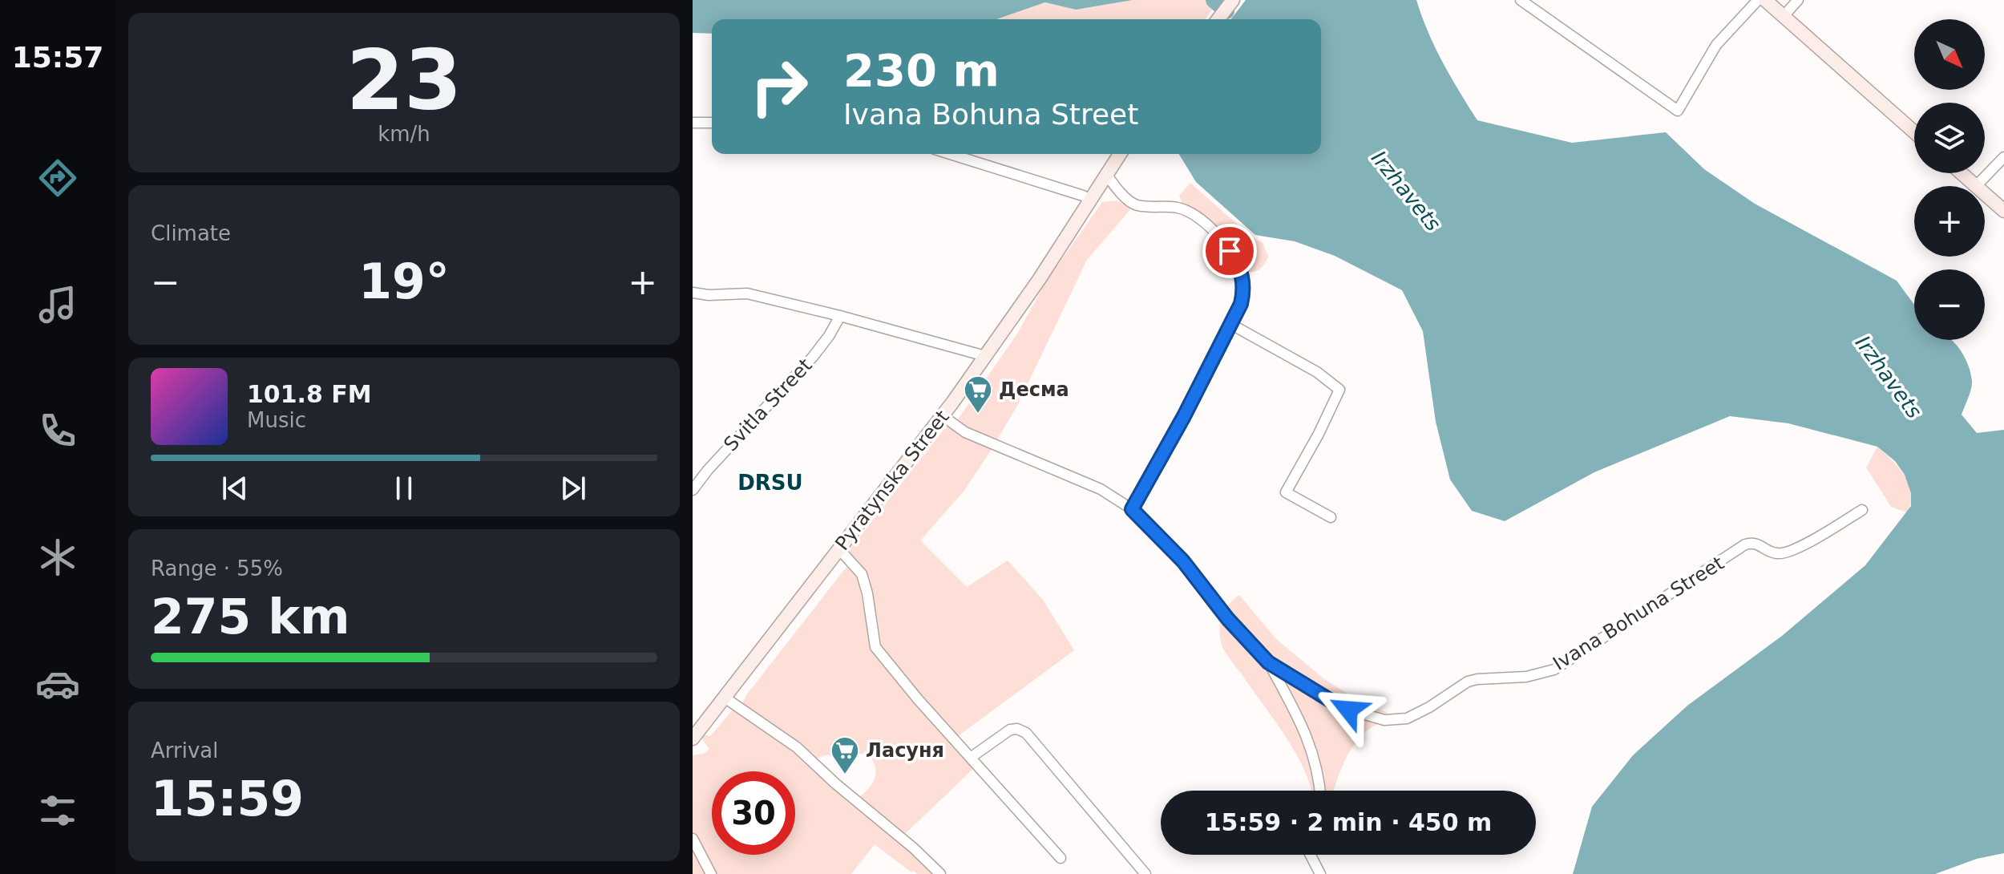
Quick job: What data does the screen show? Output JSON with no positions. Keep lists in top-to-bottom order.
{
  "streets": {
    "main road": ["Pyratynska Street"],
    "street": ["Svitla Street", "Ivana Bohuna Street"]
  },
  "crossings": [
    ["Pyratynska Street", "Ivana Bohuna Street"]
  ],
  "districts": ["DRSU"],
  "water": ["Irzhavets"],
  "places": {
    "supermarket": ["Десма", "Ласуня"]
  },
  "north": "bottom right",
  "page": {
    "tabs": "15:57",
    "tile": [
      ["23", "km/h"],
      "Climate",
      ["Range · 55%", "275 km"],
      ["Arrival", "15:59"]
    ],
    "map_buttons": ["+", "−"],
    "turn": ["230 m", "Ivana Bohuna Street"],
    "heat": ["−", "19°", "+"],
    "song": ["101.8 FM", "Music"],
    "limit": "30",
    "trip": "15:59 · 2 min · 450 m"
  }
}
